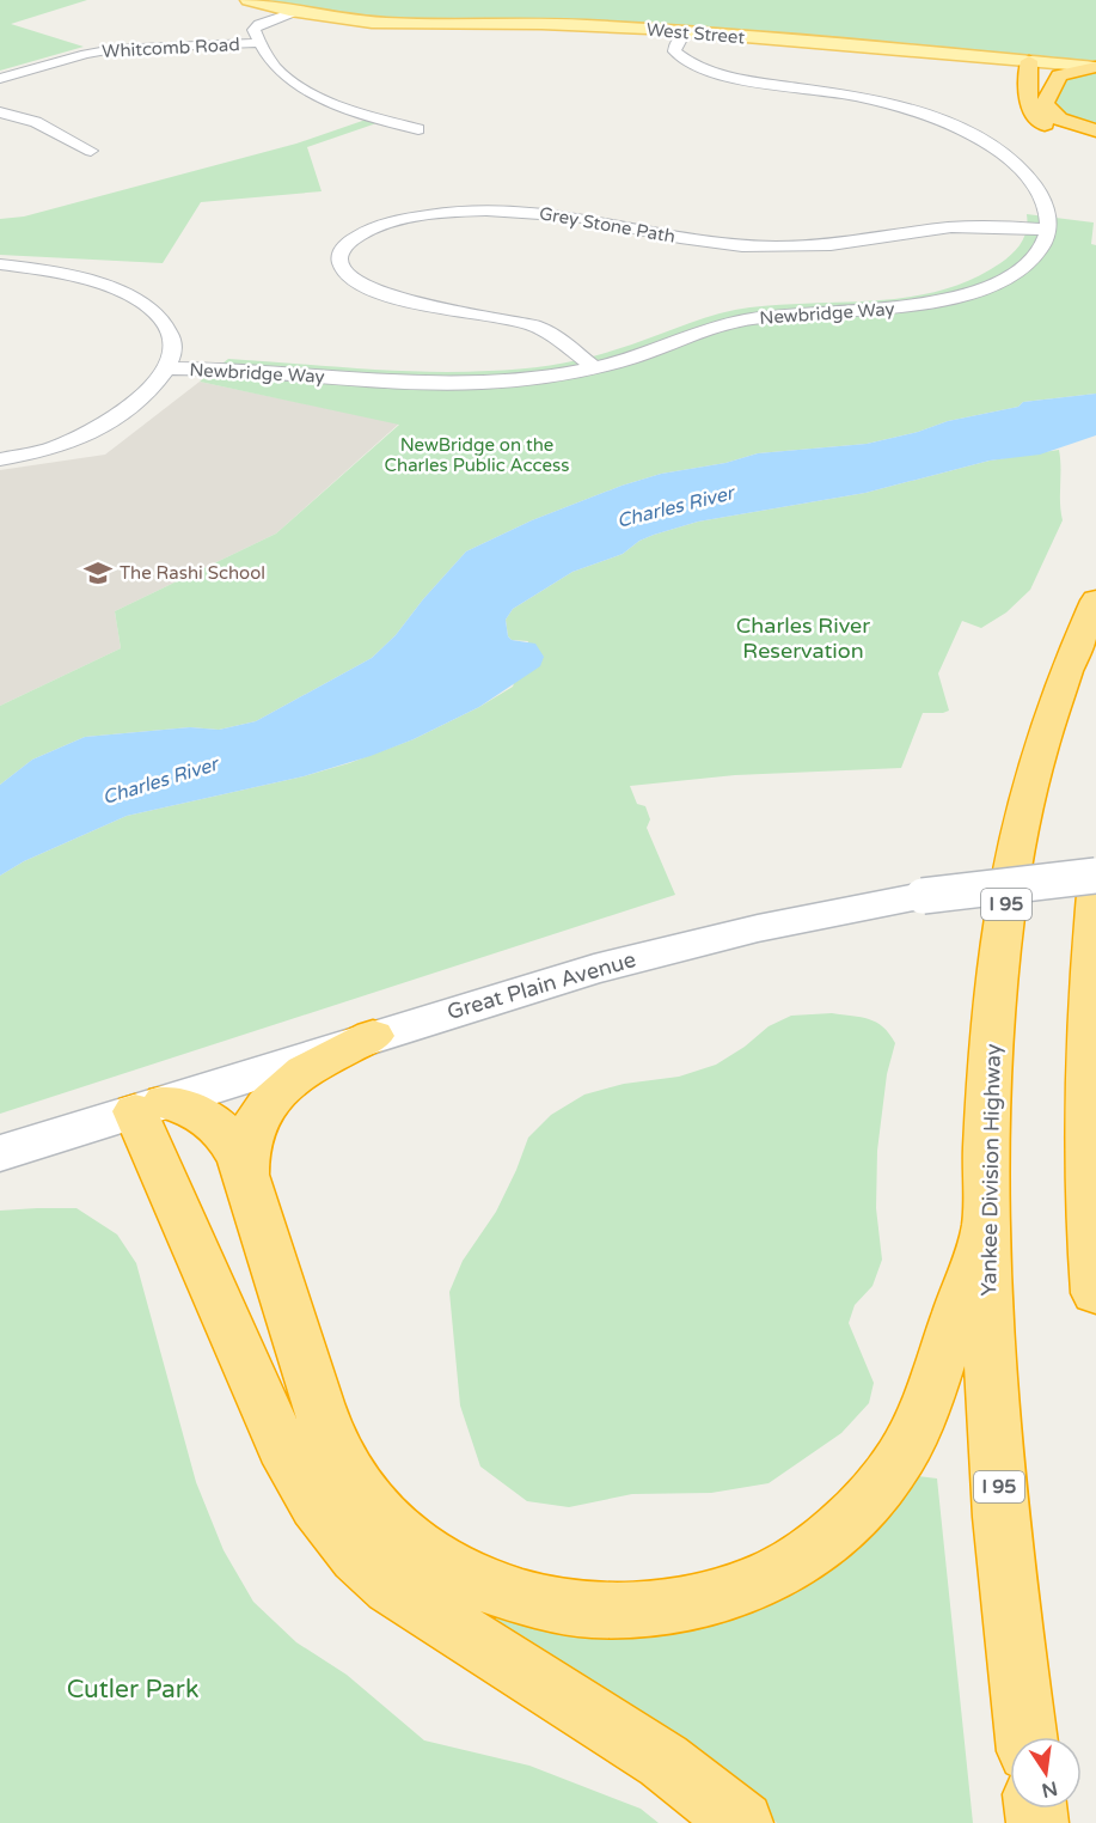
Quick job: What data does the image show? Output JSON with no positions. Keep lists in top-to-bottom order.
{
  "streets": {
    "highway": ["I 95", "Yankee Division Highway"],
    "main road": ["West Street", "Great Plain Avenue"],
    "street": ["Whitcomb Road", "Grey Stone Path", "Newbridge Way"]
  },
  "crossings": [
    ["Grey Stone Path", "Newbridge Way"]
  ],
  "water": ["Charles River"],
  "parks": ["NewBridge on the Charles Public Access", "Charles River Reservation", "Cutler Park"],
  "places": {
    "school or university": ["The Rashi School"]
  },
  "north": "bottom"
}
